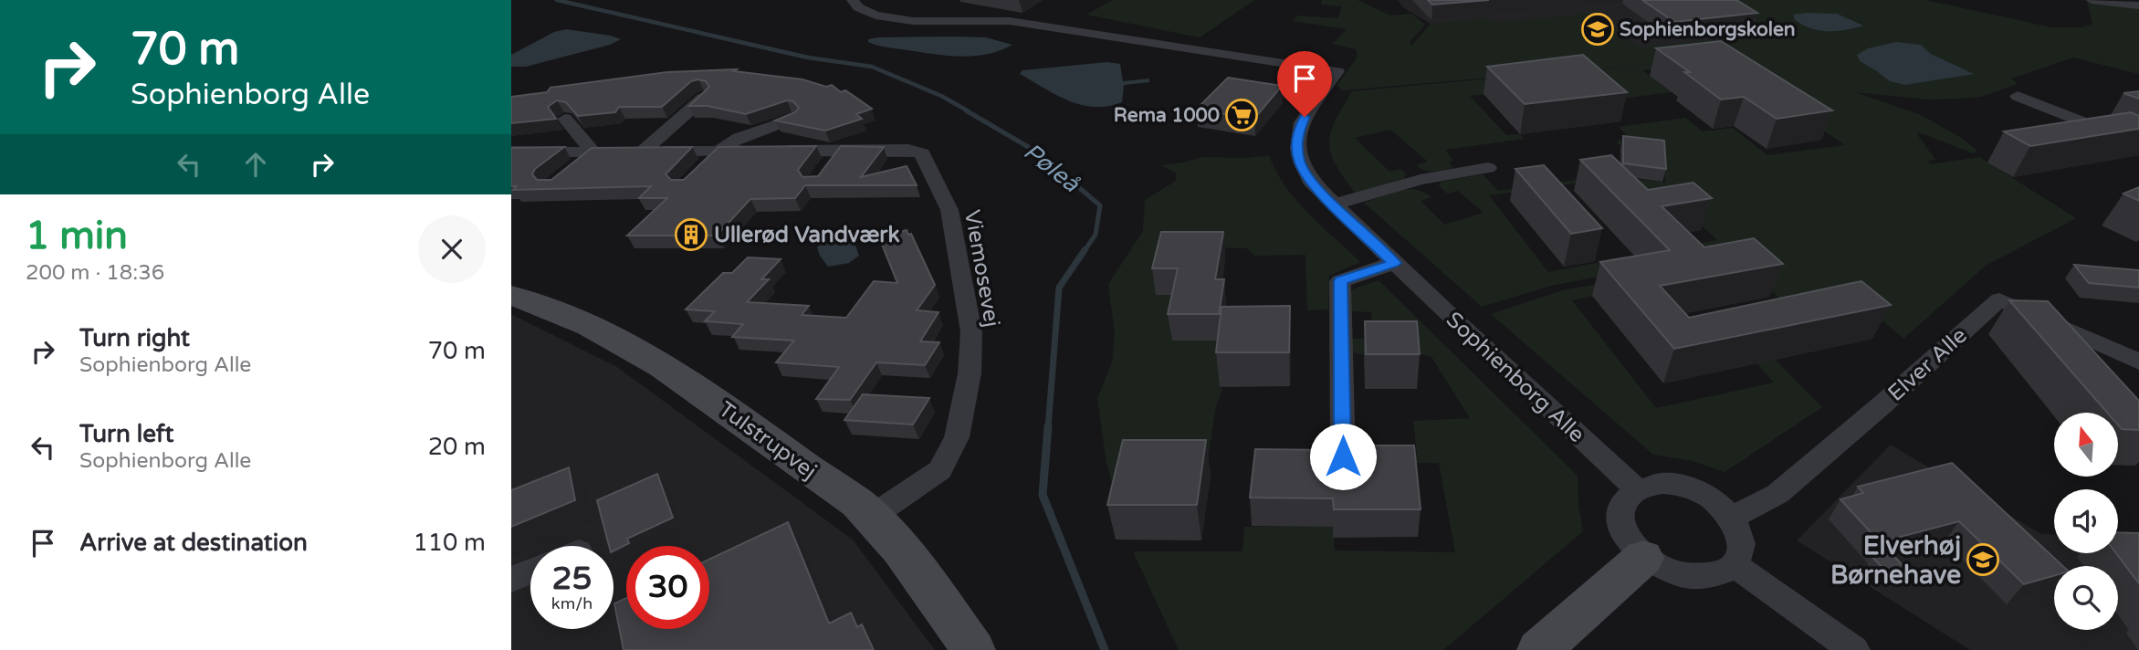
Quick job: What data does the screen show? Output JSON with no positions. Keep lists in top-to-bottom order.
{
  "streets": {
    "street": [
      "Viemosevej",
      "Elver Alle",
      "Sophienborg Alle",
      "Tulstrupvej"
    ]
  },
  "crossings": [
    ["Viemosevej", "Tulstrupvej"],
    ["Elver Alle", "Sophienborg Alle"]
  ],
  "water": ["Pøleå"],
  "places": {
    "school or university": ["Sophienborgskolen", "Elverhøj Børnehave"],
    "supermarket": ["Rema 1000"],
    "building": ["Ullerød Vandværk"]
  },
  "north": "top",
  "page": {
    "turn": ["70 m", "Sophienborg Alle"],
    "heading": ["1 min", "200 m · 18:36"],
    "list": [
      {
        "name": "Turn right",
        "note": "Sophienborg Alle",
        "value": "70 m"
      },
      {
        "name": "Turn left",
        "note": "Sophienborg Alle",
        "value": "20 m"
      },
      {
        "name": "Arrive at destination",
        "value": "110 m"
      }
    ],
    "speed": "25 km/h",
    "limit": "30"
  }
}
